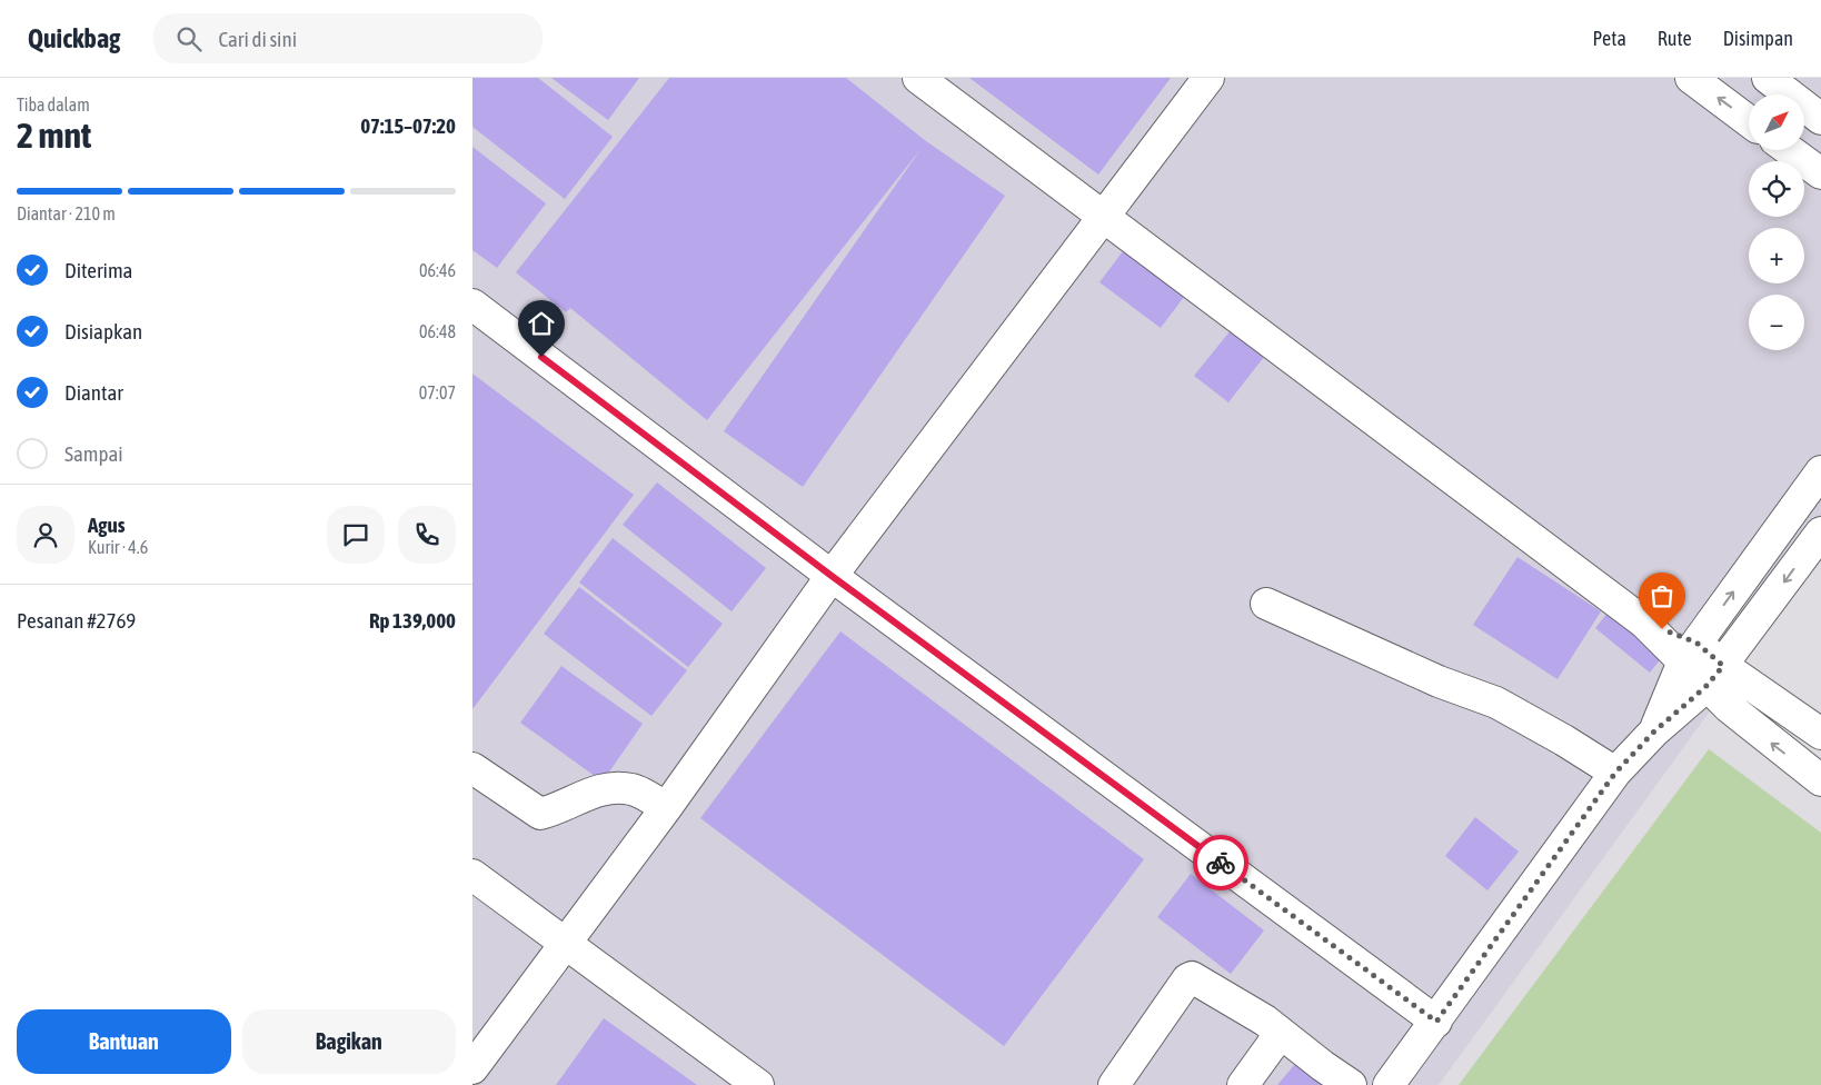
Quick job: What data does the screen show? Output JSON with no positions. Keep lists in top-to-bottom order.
{
  "north": "top right",
  "page": {
    "header": "Quickbag",
    "search": "Cari di sini",
    "nav": ["Peta", "Rute", "Disimpan"],
    "heading": ["2 mnt", "Tiba dalam", "07:15–07:20"],
    "panel": [
      "Agus",
      "Kurir · 4.6",
      "Pesanan #2769",
      "Rp 139,000"
    ],
    "map_buttons": ["+", "−"],
    "bar": "Diantar · 210 m",
    "list": [
      ["Diterima", "06:46"],
      ["Disiapkan", "06:48"],
      ["Diantar", "07:07"],
      "Sampai"
    ],
    "buttons": ["Bantuan", "Bagikan"]
  }
}
